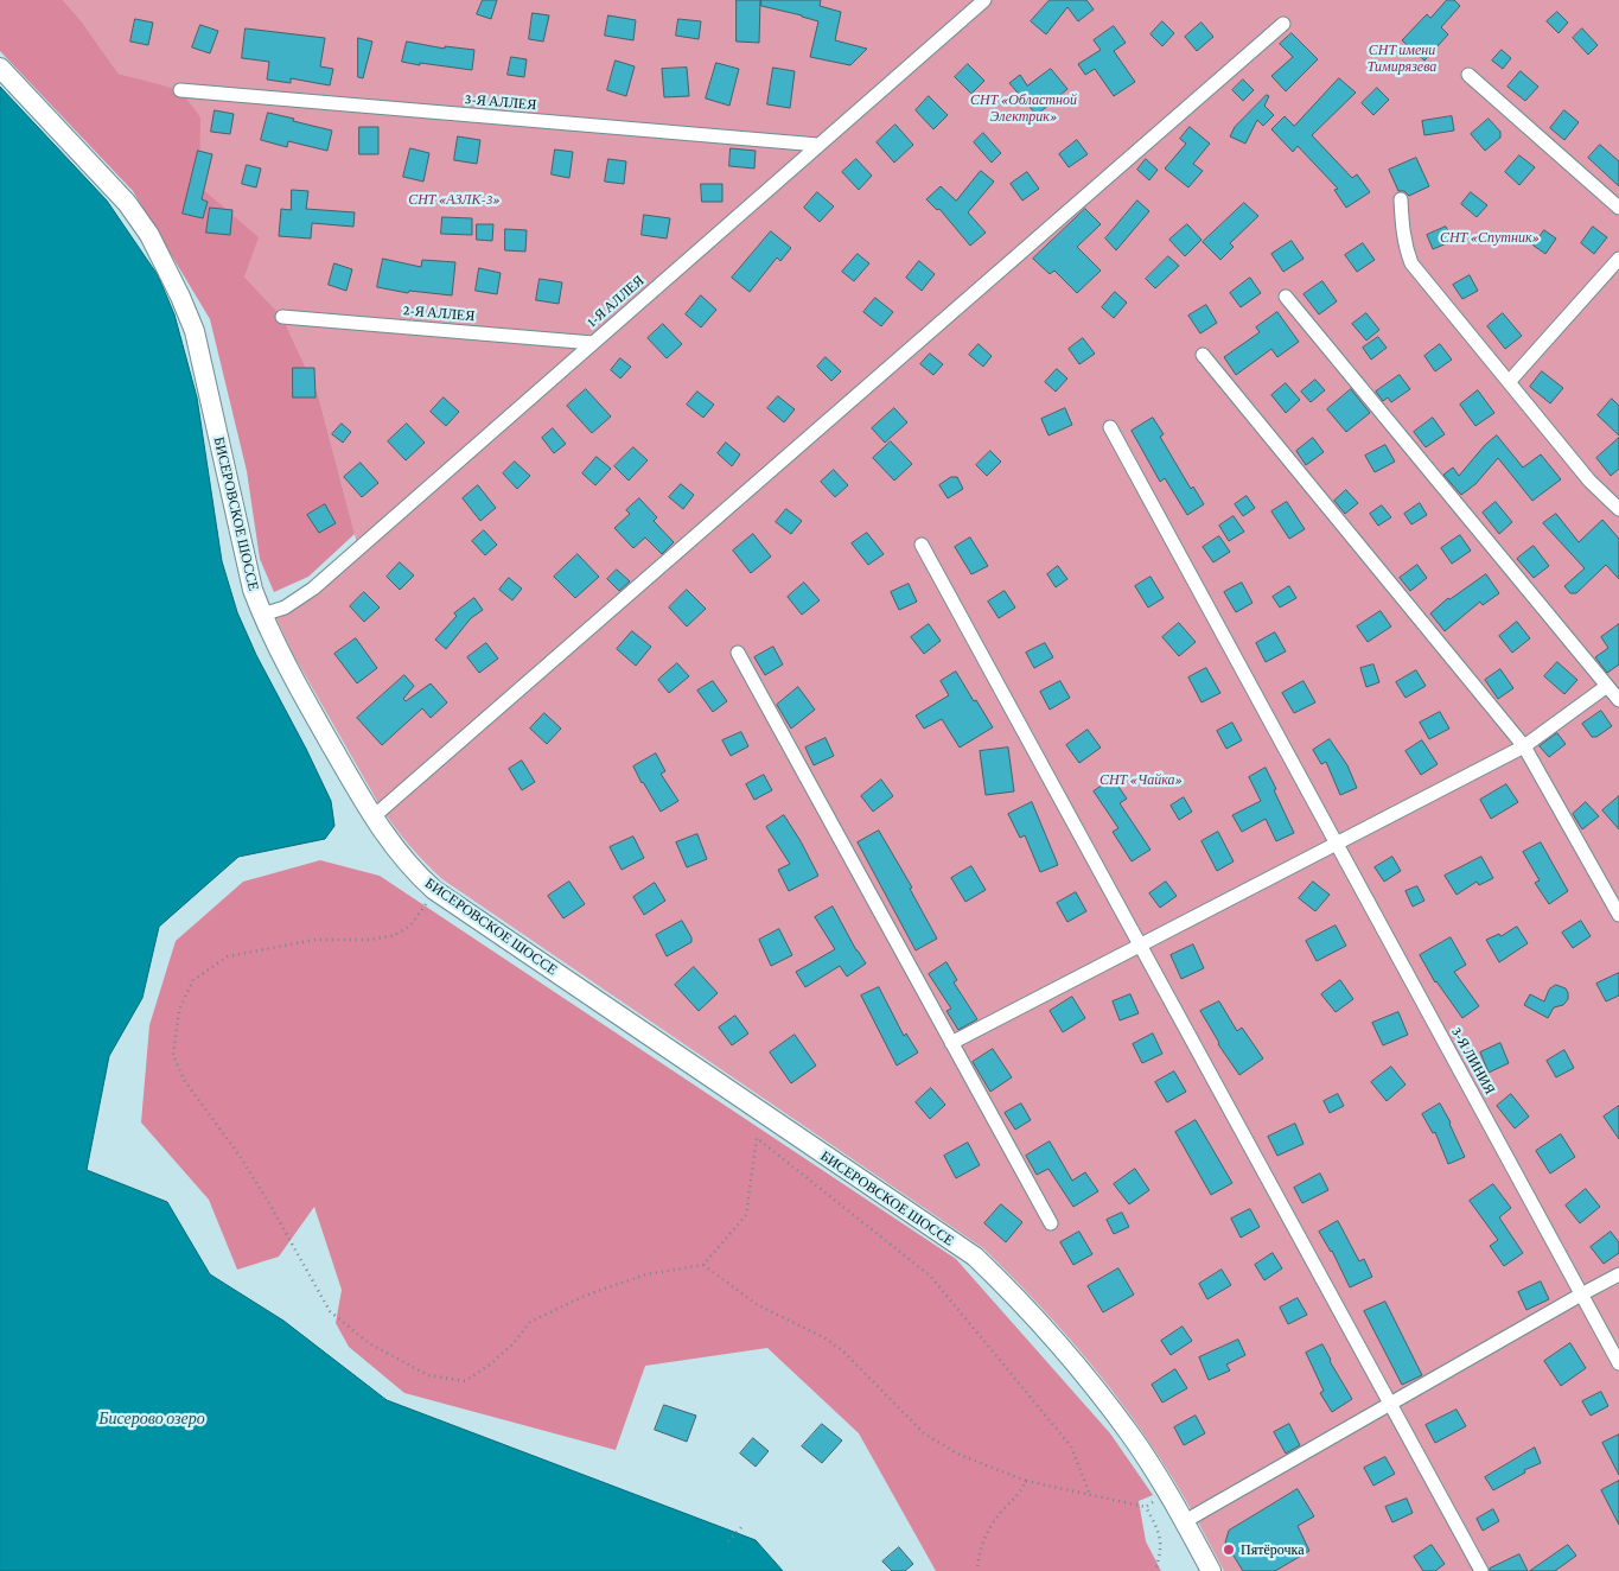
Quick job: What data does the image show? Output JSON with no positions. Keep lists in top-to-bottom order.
{
  "streets": {
    "main road": ["БИСЕРОВСКОЕ ШОССЕ"],
    "street": [
      "3-Я АЛЛЕЯ",
      "1-Я АЛЛЕЯ",
      "2-Я АЛЛЕЯ",
      "3-Я ЛИНИЯ"
    ]
  },
  "crossings": [
    ["3-Я АЛЛЕЯ", "1-Я АЛЛЕЯ"],
    ["1-Я АЛЛЕЯ", "2-Я АЛЛЕЯ"],
    ["1-Я АЛЛЕЯ", "БИСЕРОВСКОЕ ШОССЕ"]
  ],
  "water": ["Бисерово озеро"],
  "parks": [
    "СНТ имени Тимирязева",
    "СНТ «Областной Электрик»",
    "СНТ «АЗЛК-3»",
    "СНТ «Спутник»",
    "СНТ «Чайка»"
  ],
  "places": ["Пятёрочка"]
}
